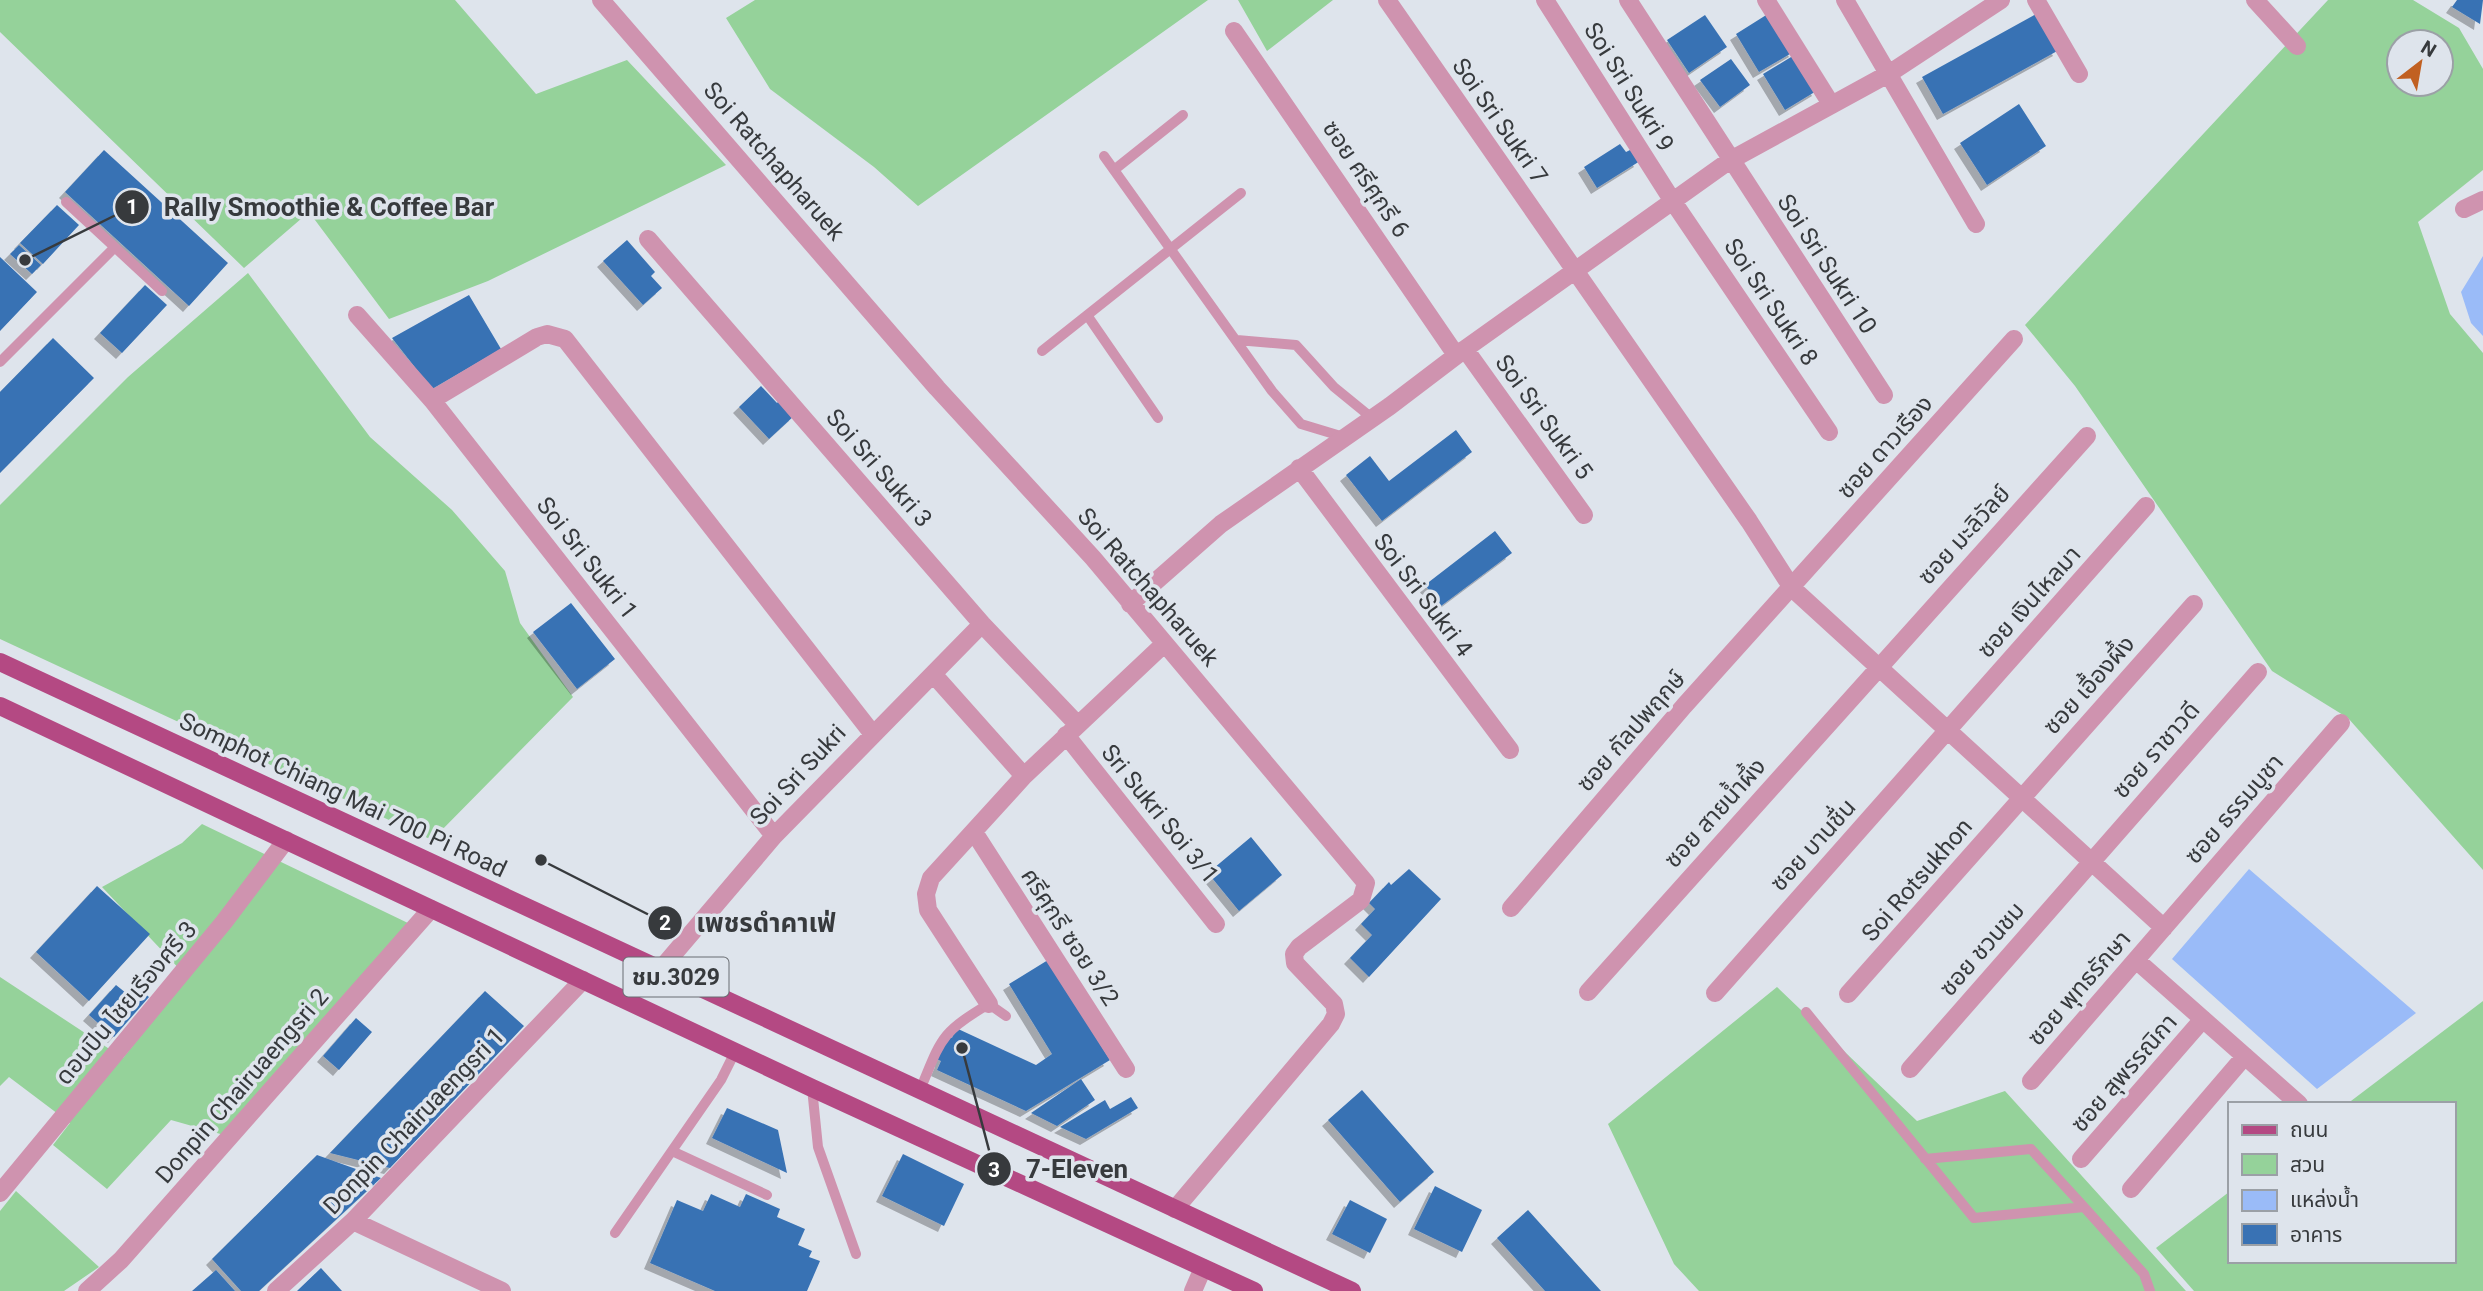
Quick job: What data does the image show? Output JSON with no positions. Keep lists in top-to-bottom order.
{
  "streets": {
    "main road": ["Somphot Chiang Mai 700 Pi Road", "ชม.3029"],
    "street": [
      "Soi Sri Sukri 9",
      "Soi Sri Sukri 7",
      "Soi Ratchapharuek",
      "ซอย ศรีศุกรี 6",
      "Soi Sri Sukri 10",
      "Soi Sri Sukri 8",
      "Soi Sri Sukri 5",
      "ซอย ดาวเรือง",
      "Soi Sri Sukri 3",
      "ซอย มะลิวัลย์",
      "Soi Sri Sukri 1",
      "Soi Sri Sukri 4",
      "ซอย เงินไหลมา",
      "ซอย เอื้องผึ้ง",
      "ซอย กัลปพฤกษ์",
      "ซอย ราชาวดี",
      "Soi Sri Sukri",
      "ซอย ธรรมบูชา",
      "ซอย สายน้ำผึ้ง",
      "Sri Sukri Soi 3/1",
      "ซอย บานชื่น",
      "Soi Rotsukhon",
      "ศรีศุกรี ซอย 3/2",
      "ซอย ชวนชม",
      "ซอย พุทธรักษา",
      "ดอนปิน ไชยเรืองศรี 3",
      "ซอย สุพรรณิกา",
      "Donpin Chairuaengsri 2",
      "Donpin Chairuaengsri 1"
    ]
  },
  "crossings": [
    ["Soi Sri Sukri 9", "Soi Sri Sukri 8"],
    ["Soi Sri Sukri 7", "ซอย ดาวเรือง"],
    ["Soi Sri Sukri 7", "ซอย มะลิวัลย์"],
    ["Soi Sri Sukri 7", "ซอย เงินไหลมา"],
    ["Soi Sri Sukri 7", "ซอย เอื้องผึ้ง"],
    ["Soi Sri Sukri 7", "ซอย กัลปพฤกษ์"],
    ["Soi Sri Sukri 7", "ซอย ราชาวดี"],
    ["Soi Sri Sukri 7", "ซอย ธรรมบูชา"],
    ["Soi Sri Sukri 7", "ซอย สายน้ำผึ้ง"],
    ["Soi Sri Sukri 7", "ซอย บานชื่น"],
    ["Soi Sri Sukri 7", "Soi Rotsukhon"],
    ["Soi Sri Sukri 7", "ซอย ชวนชม"],
    ["Soi Sri Sukri 7", "ซอย พุทธรักษา"],
    ["Soi Ratchapharuek", "Somphot Chiang Mai 700 Pi Road"],
    ["ซอย ศรีศุกรี 6", "Soi Sri Sukri 5"],
    ["ซอย ดาวเรือง", "ซอย กัลปพฤกษ์"],
    ["Soi Sri Sukri 3", "Soi Sri Sukri"],
    ["Soi Sri Sukri 3", "Sri Sukri Soi 3/1"],
    ["ซอย มะลิวัลย์", "ซอย สายน้ำผึ้ง"],
    ["Soi Sri Sukri 1", "Soi Sri Sukri"],
    ["ซอย เงินไหลมา", "ซอย บานชื่น"],
    ["ซอย เอื้องผึ้ง", "Soi Rotsukhon"],
    ["ซอย ราชาวดี", "ซอย ชวนชม"],
    ["Soi Sri Sukri", "Somphot Chiang Mai 700 Pi Road"],
    ["ซอย ธรรมบูชา", "ซอย พุทธรักษา"],
    ["ชม.3029", "ดอนปิน ไชยเรืองศรี 3"],
    ["ชม.3029", "Donpin Chairuaengsri 2"],
    ["ชม.3029", "Donpin Chairuaengsri 1"]
  ],
  "places": ["Rally Smoothie & Coffee Bar", "เพชรดำคาเฟ่", "7-Eleven"],
  "legend": [
    "ถนน",
    "สวน",
    "แหล่งน้ำ",
    "อาคาร"
  ],
  "north": "top right"
}
